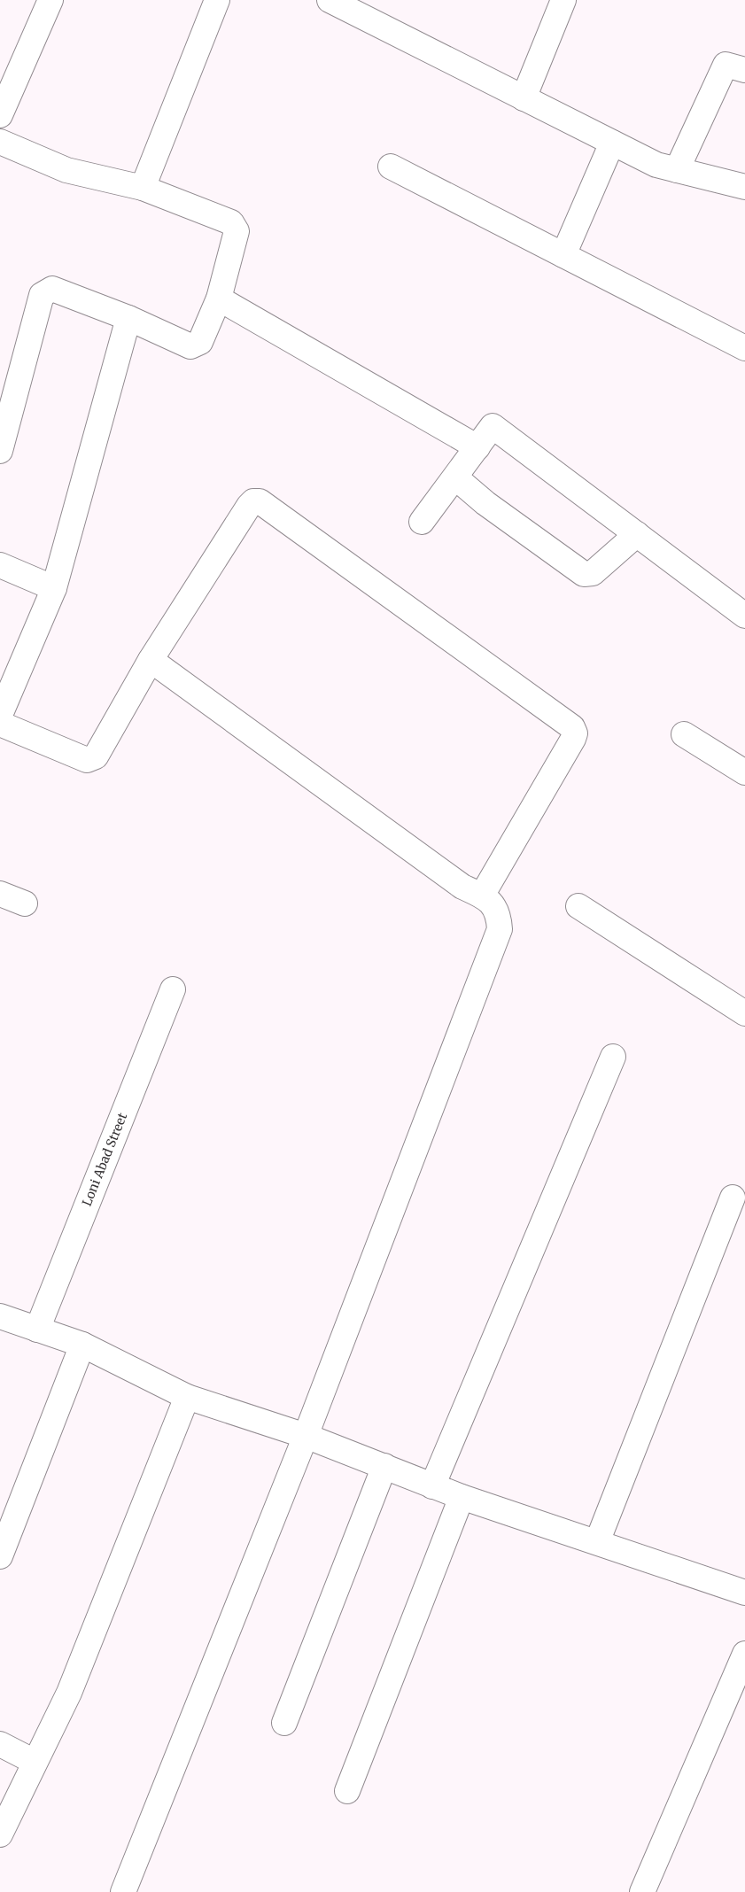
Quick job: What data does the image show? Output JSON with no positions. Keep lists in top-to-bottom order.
{
  "streets": {
    "street": ["Loni Abad Street"]
  }
}
